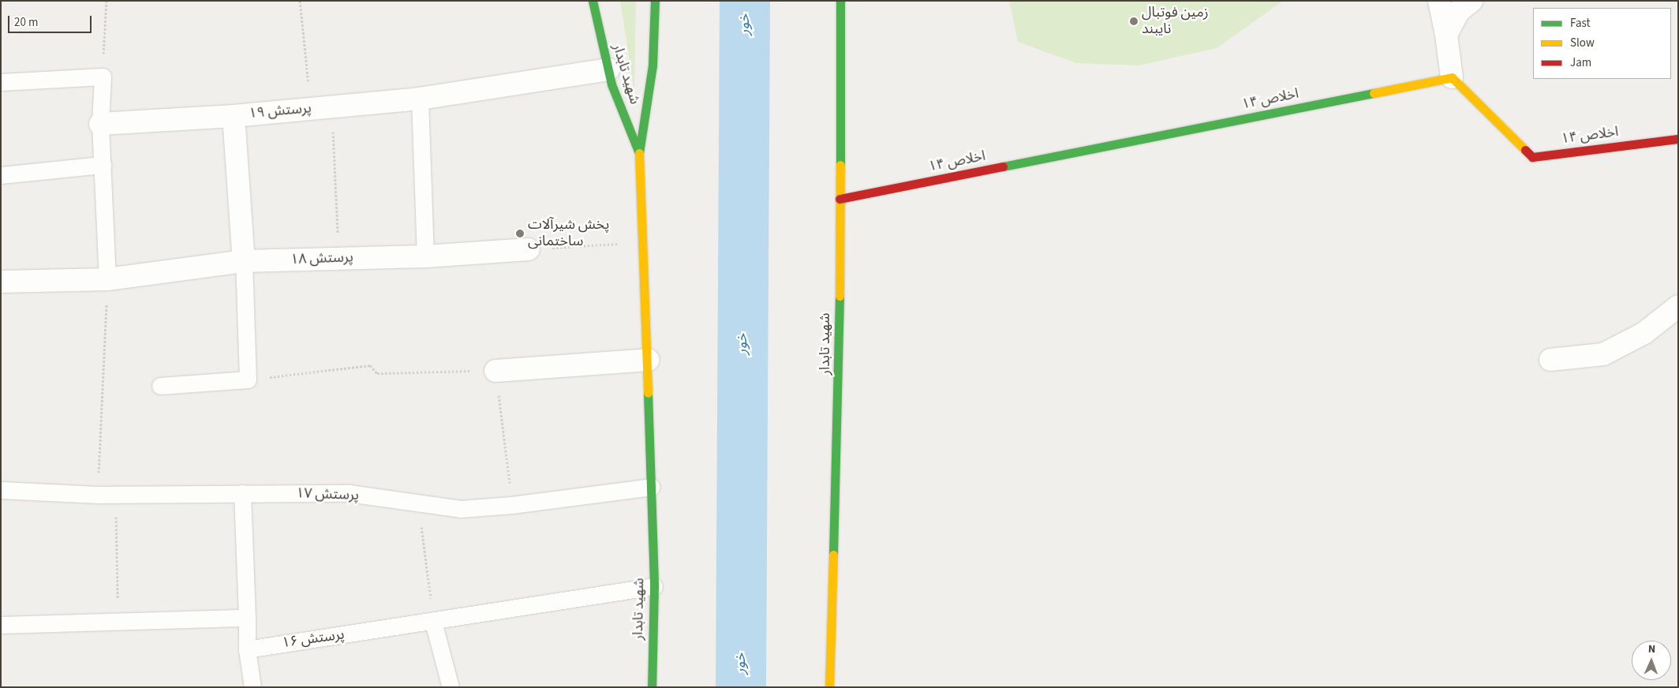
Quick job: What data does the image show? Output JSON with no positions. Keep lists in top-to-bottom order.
{
  "streets": {
    "street": [
      "شهید تابدار",
      "اخلاص ۱۴",
      "پرستش ۱۹",
      "پرستش ۱۸"
    ],
    "lane": ["پرستش ۱۷", "پرستش ۱۶"]
  },
  "crossings": [
    ["شهید تابدار", "اخلاص ۱۴"],
    ["شهید تابدار", "پرستش ۱۹"],
    ["شهید تابدار", "پرستش ۱۷"],
    ["شهید تابدار", "پرستش ۱۶"]
  ],
  "water": ["خور"],
  "places": ["زمین فوتبال نایبند", "پخش شیرآلات ساختمانی"],
  "legend": ["Fast", "Slow", "Jam"],
  "scale_bar": "20 m",
  "north": "top"
}
